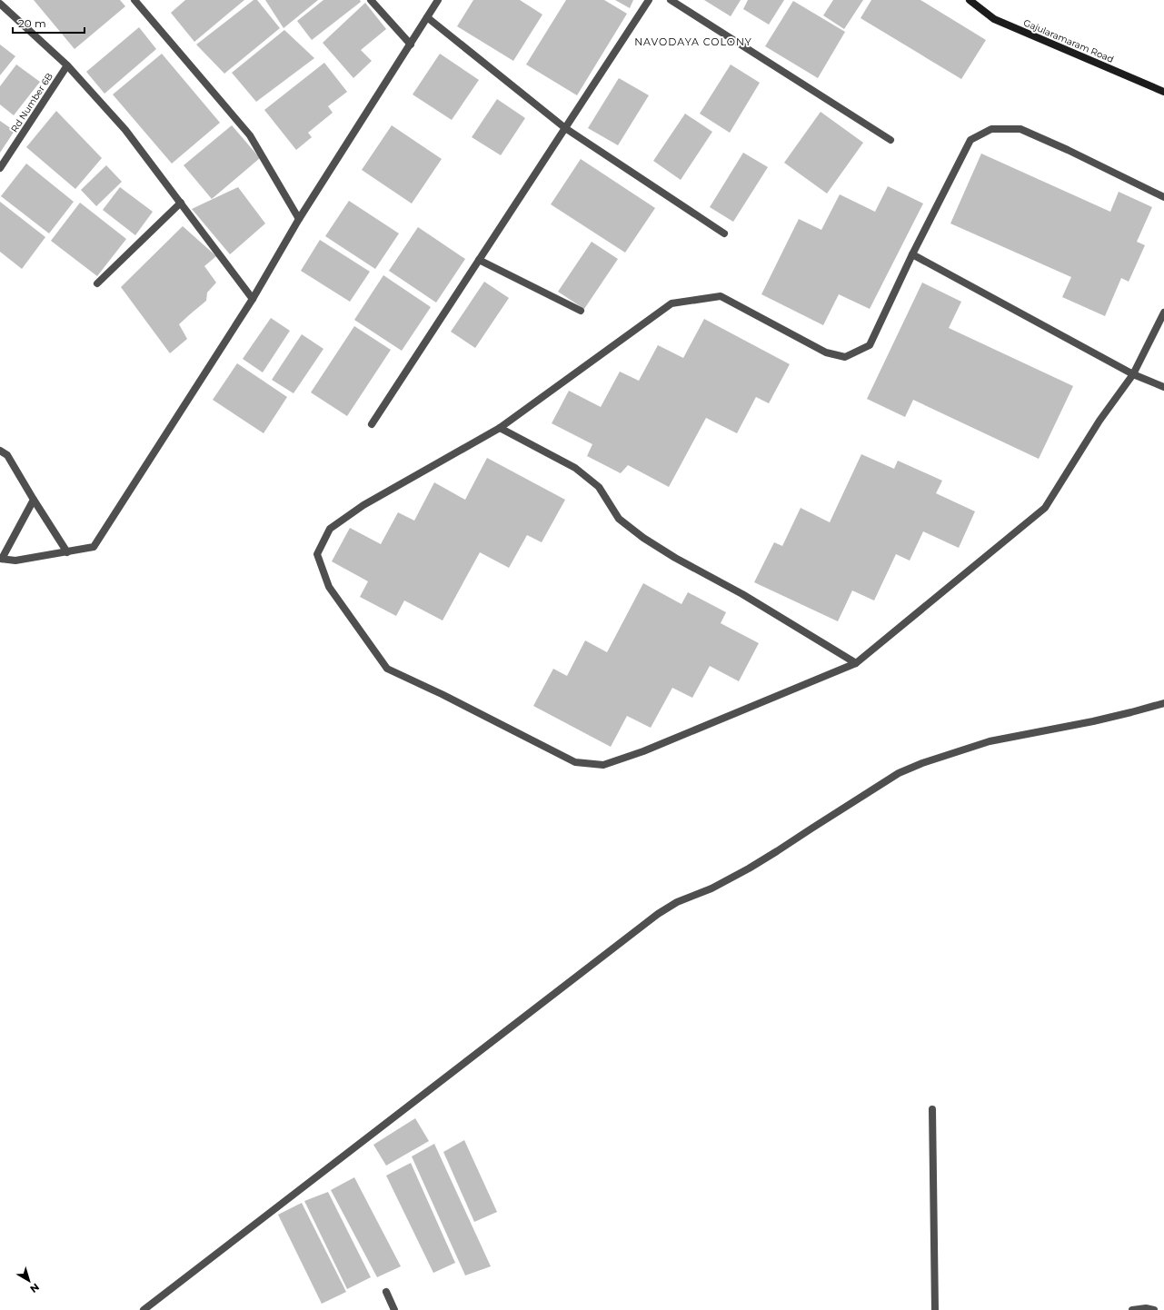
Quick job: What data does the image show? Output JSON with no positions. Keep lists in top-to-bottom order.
{
  "streets": {
    "main road": ["Gajularamaram Road"],
    "street": ["Rd Number 6B"]
  },
  "districts": ["NAVODAYA COLONY"],
  "scale_bar": "20 m",
  "north": "bottom right"
}
